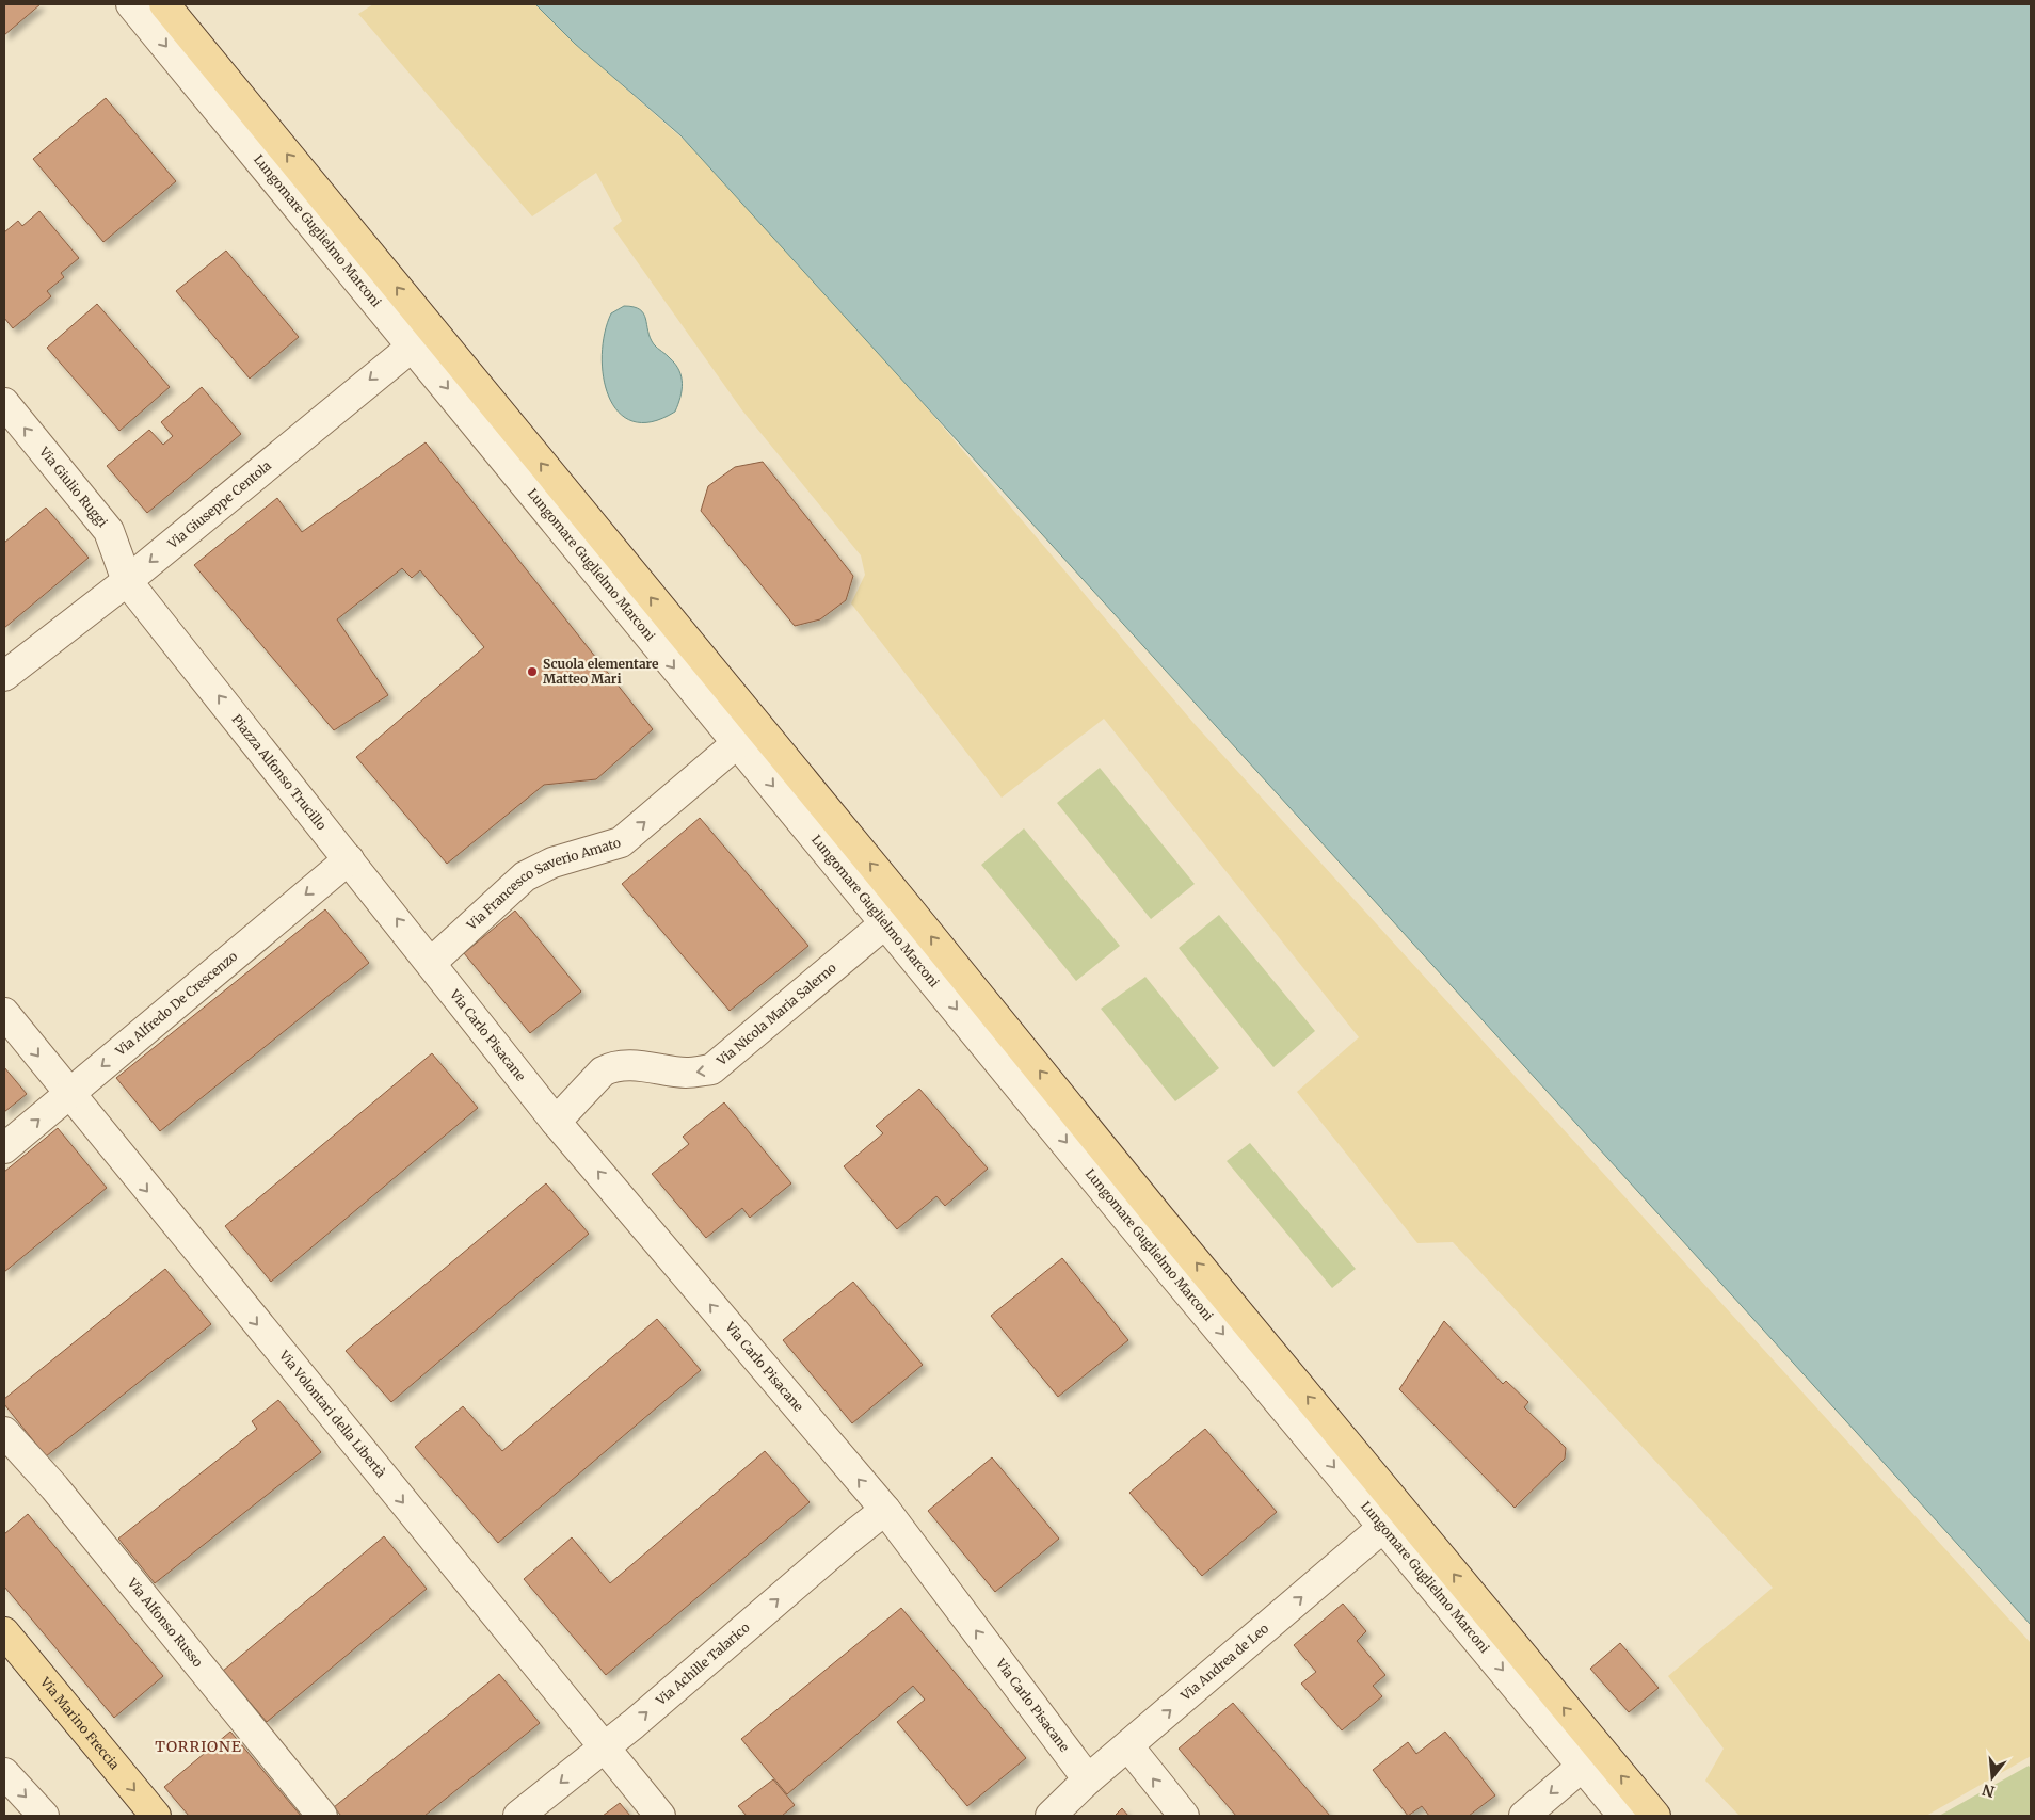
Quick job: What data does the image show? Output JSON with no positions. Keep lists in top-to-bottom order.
{
  "streets": {
    "main road": ["Lungomare Guglielmo Marconi", "Via Marino Freccia"],
    "street": [
      "Via Giulio Ruggi",
      "Via Giuseppe Centola",
      "Piazza Alfonso Trucillo",
      "Via Francesco Saverio Amato",
      "Via Alfredo De Crescenzo",
      "Via Nicola Maria Salerno",
      "Via Carlo Pisacane",
      "Via Volontari della Libertà",
      "Via Alfonso Russo",
      "Via Andrea de Leo",
      "Via Achille Talarico"
    ]
  },
  "crossings": [
    ["Lungomare Guglielmo Marconi", "Via Giuseppe Centola"],
    ["Lungomare Guglielmo Marconi", "Via Francesco Saverio Amato"],
    ["Lungomare Guglielmo Marconi", "Via Nicola Maria Salerno"],
    ["Lungomare Guglielmo Marconi", "Via Andrea de Leo"],
    ["Via Giulio Ruggi", "Via Giuseppe Centola"],
    ["Via Giulio Ruggi", "Piazza Alfonso Trucillo"],
    ["Via Giuseppe Centola", "Piazza Alfonso Trucillo"],
    ["Piazza Alfonso Trucillo", "Via Francesco Saverio Amato"],
    ["Piazza Alfonso Trucillo", "Via Alfredo De Crescenzo"],
    ["Piazza Alfonso Trucillo", "Via Carlo Pisacane"],
    ["Via Francesco Saverio Amato", "Via Carlo Pisacane"],
    ["Via Alfredo De Crescenzo", "Via Volontari della Libertà"],
    ["Via Nicola Maria Salerno", "Via Carlo Pisacane"],
    ["Via Carlo Pisacane", "Via Andrea de Leo"],
    ["Via Carlo Pisacane", "Via Achille Talarico"],
    ["Via Volontari della Libertà", "Via Achille Talarico"]
  ],
  "one_way": [
    "Via Giulio Ruggi",
    "Via Giuseppe Centola",
    "Piazza Alfonso Trucillo",
    "Via Francesco Saverio Amato",
    "Via Nicola Maria Salerno",
    "Via Carlo Pisacane",
    "Via Volontari della Libertà",
    "Via Andrea de Leo",
    "Via Marino Freccia"
  ],
  "districts": ["TORRIONE"],
  "places": ["Scuola elementare Matteo Mari"],
  "north": "bottom"
}
